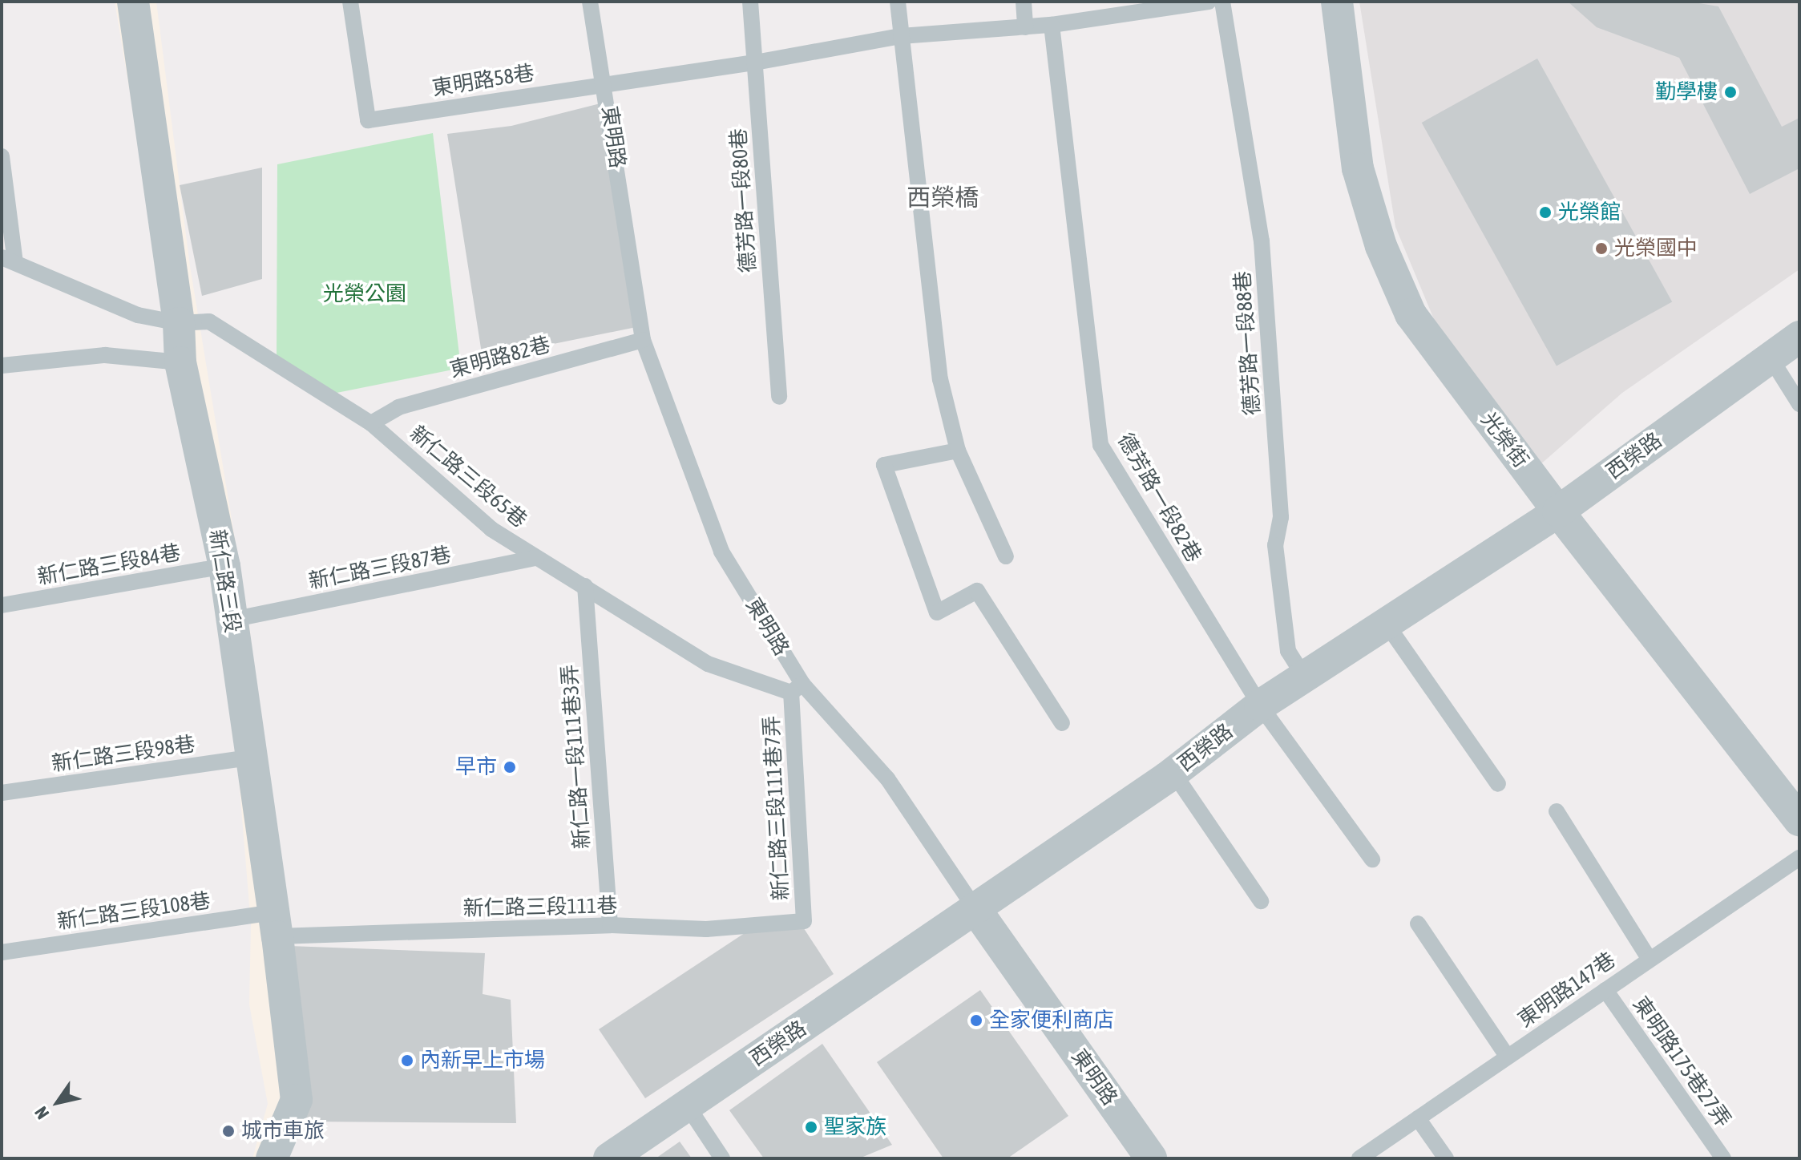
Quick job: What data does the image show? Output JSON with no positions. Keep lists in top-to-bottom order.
{
  "streets": {
    "street": [
      "東明路",
      "光榮街",
      "西榮路",
      "新仁路三段"
    ],
    "lane": [
      "東明路58巷",
      "德芳路一段80巷",
      "德芳路一段88巷",
      "東明路82巷",
      "新仁路三段65巷",
      "德芳路一段82巷",
      "新仁路三段84巷",
      "新仁路三段87巷",
      "新仁路三段98巷",
      "新仁路一段111巷3弄",
      "新仁路三段111巷7弄",
      "新仁路三段111巷",
      "新仁路三段108巷",
      "東明路147巷",
      "東明路175巷27弄"
    ]
  },
  "crossings": [
    ["東明路58巷", "東明路"],
    ["東明路58巷", "德芳路一段80巷"],
    ["東明路58巷", "德芳路一段82巷"],
    ["東明路", "東明路82巷"],
    ["東明路", "西榮路"],
    ["東明路", "新仁路三段65巷"],
    ["東明路", "新仁路三段111巷7弄"],
    ["德芳路一段88巷", "西榮路"],
    ["東明路82巷", "新仁路三段65巷"],
    ["光榮街", "西榮路"],
    ["西榮路", "德芳路一段82巷"],
    ["新仁路三段65巷", "新仁路三段87巷"],
    ["新仁路三段65巷", "新仁路三段"],
    ["新仁路三段65巷", "新仁路一段111巷3弄"],
    ["新仁路三段65巷", "新仁路三段111巷7弄"],
    ["新仁路三段84巷", "新仁路三段"],
    ["新仁路三段87巷", "新仁路三段"],
    ["新仁路三段", "新仁路三段98巷"],
    ["新仁路三段", "新仁路三段111巷"],
    ["新仁路三段", "新仁路三段108巷"],
    ["新仁路一段111巷3弄", "新仁路三段111巷"],
    ["新仁路三段111巷7弄", "新仁路三段111巷"],
    ["新仁路三段111巷", "新仁路三段108巷"],
    ["東明路147巷", "東明路175巷27弄"]
  ],
  "districts": ["西榮橋"],
  "parks": ["光榮公園"],
  "places": [
    "勤學樓",
    "光榮館",
    "光榮國中",
    "早市",
    "全家便利商店",
    "內新早上市場",
    "聖家族",
    "城市車旅"
  ],
  "north": "bottom left"
}
